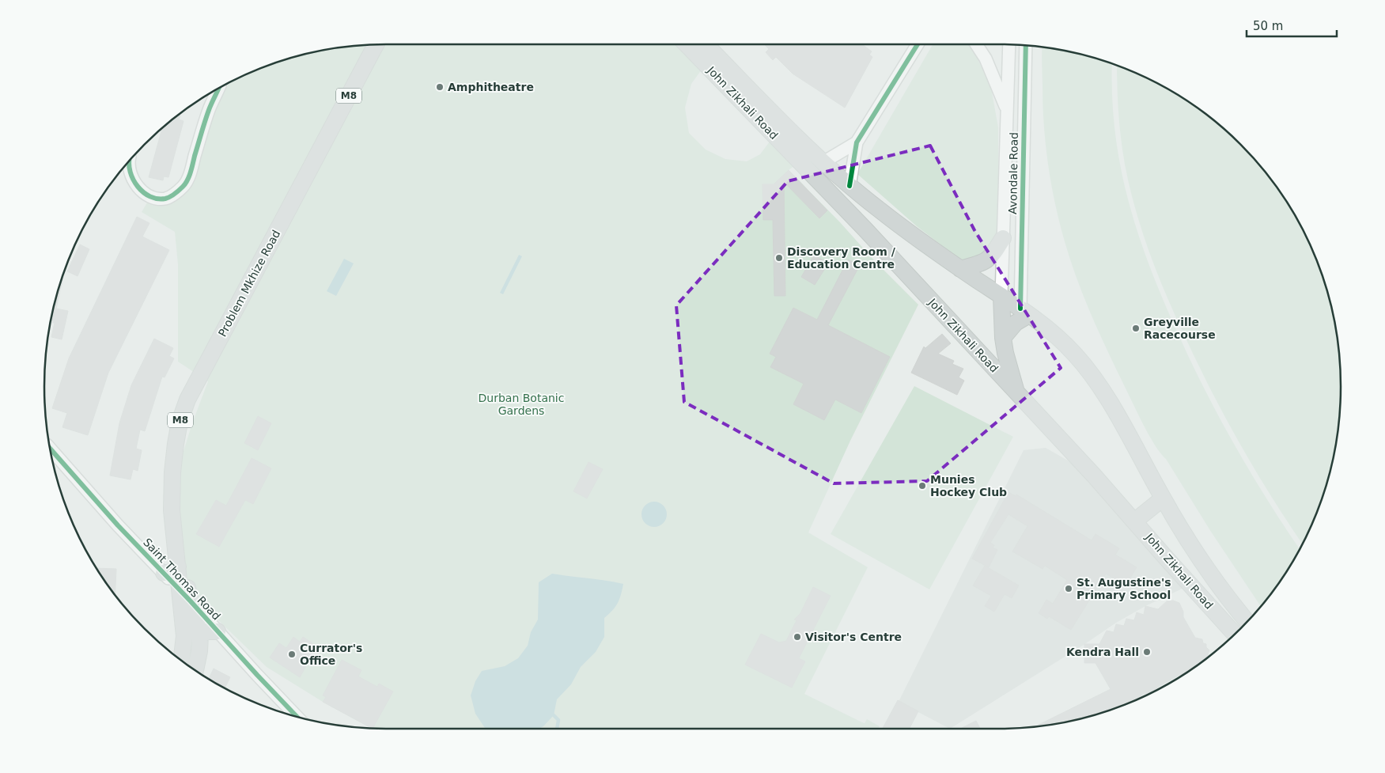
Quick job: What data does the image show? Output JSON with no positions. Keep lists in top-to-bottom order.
{
  "streets": {
    "main road": ["M8", "John Zikhali Road", "Problem Mkhize Road"],
    "street": ["Avondale Road", "Saint Thomas Road"]
  },
  "crossings": [
    ["M8", "Problem Mkhize Road"],
    ["M8", "Saint Thomas Road"],
    ["John Zikhali Road", "Avondale Road"]
  ],
  "parks": ["Durban Botanic Gardens"],
  "places": [
    "Amphitheatre",
    "Discovery Room / Education Centre",
    "Greyville Racecourse",
    "Munies Hockey Club",
    "St. Augustine's Primary School",
    "Visitor's Centre",
    "Kendra Hall",
    "Currator's Office"
  ],
  "scale_bar": "50 m"
}
